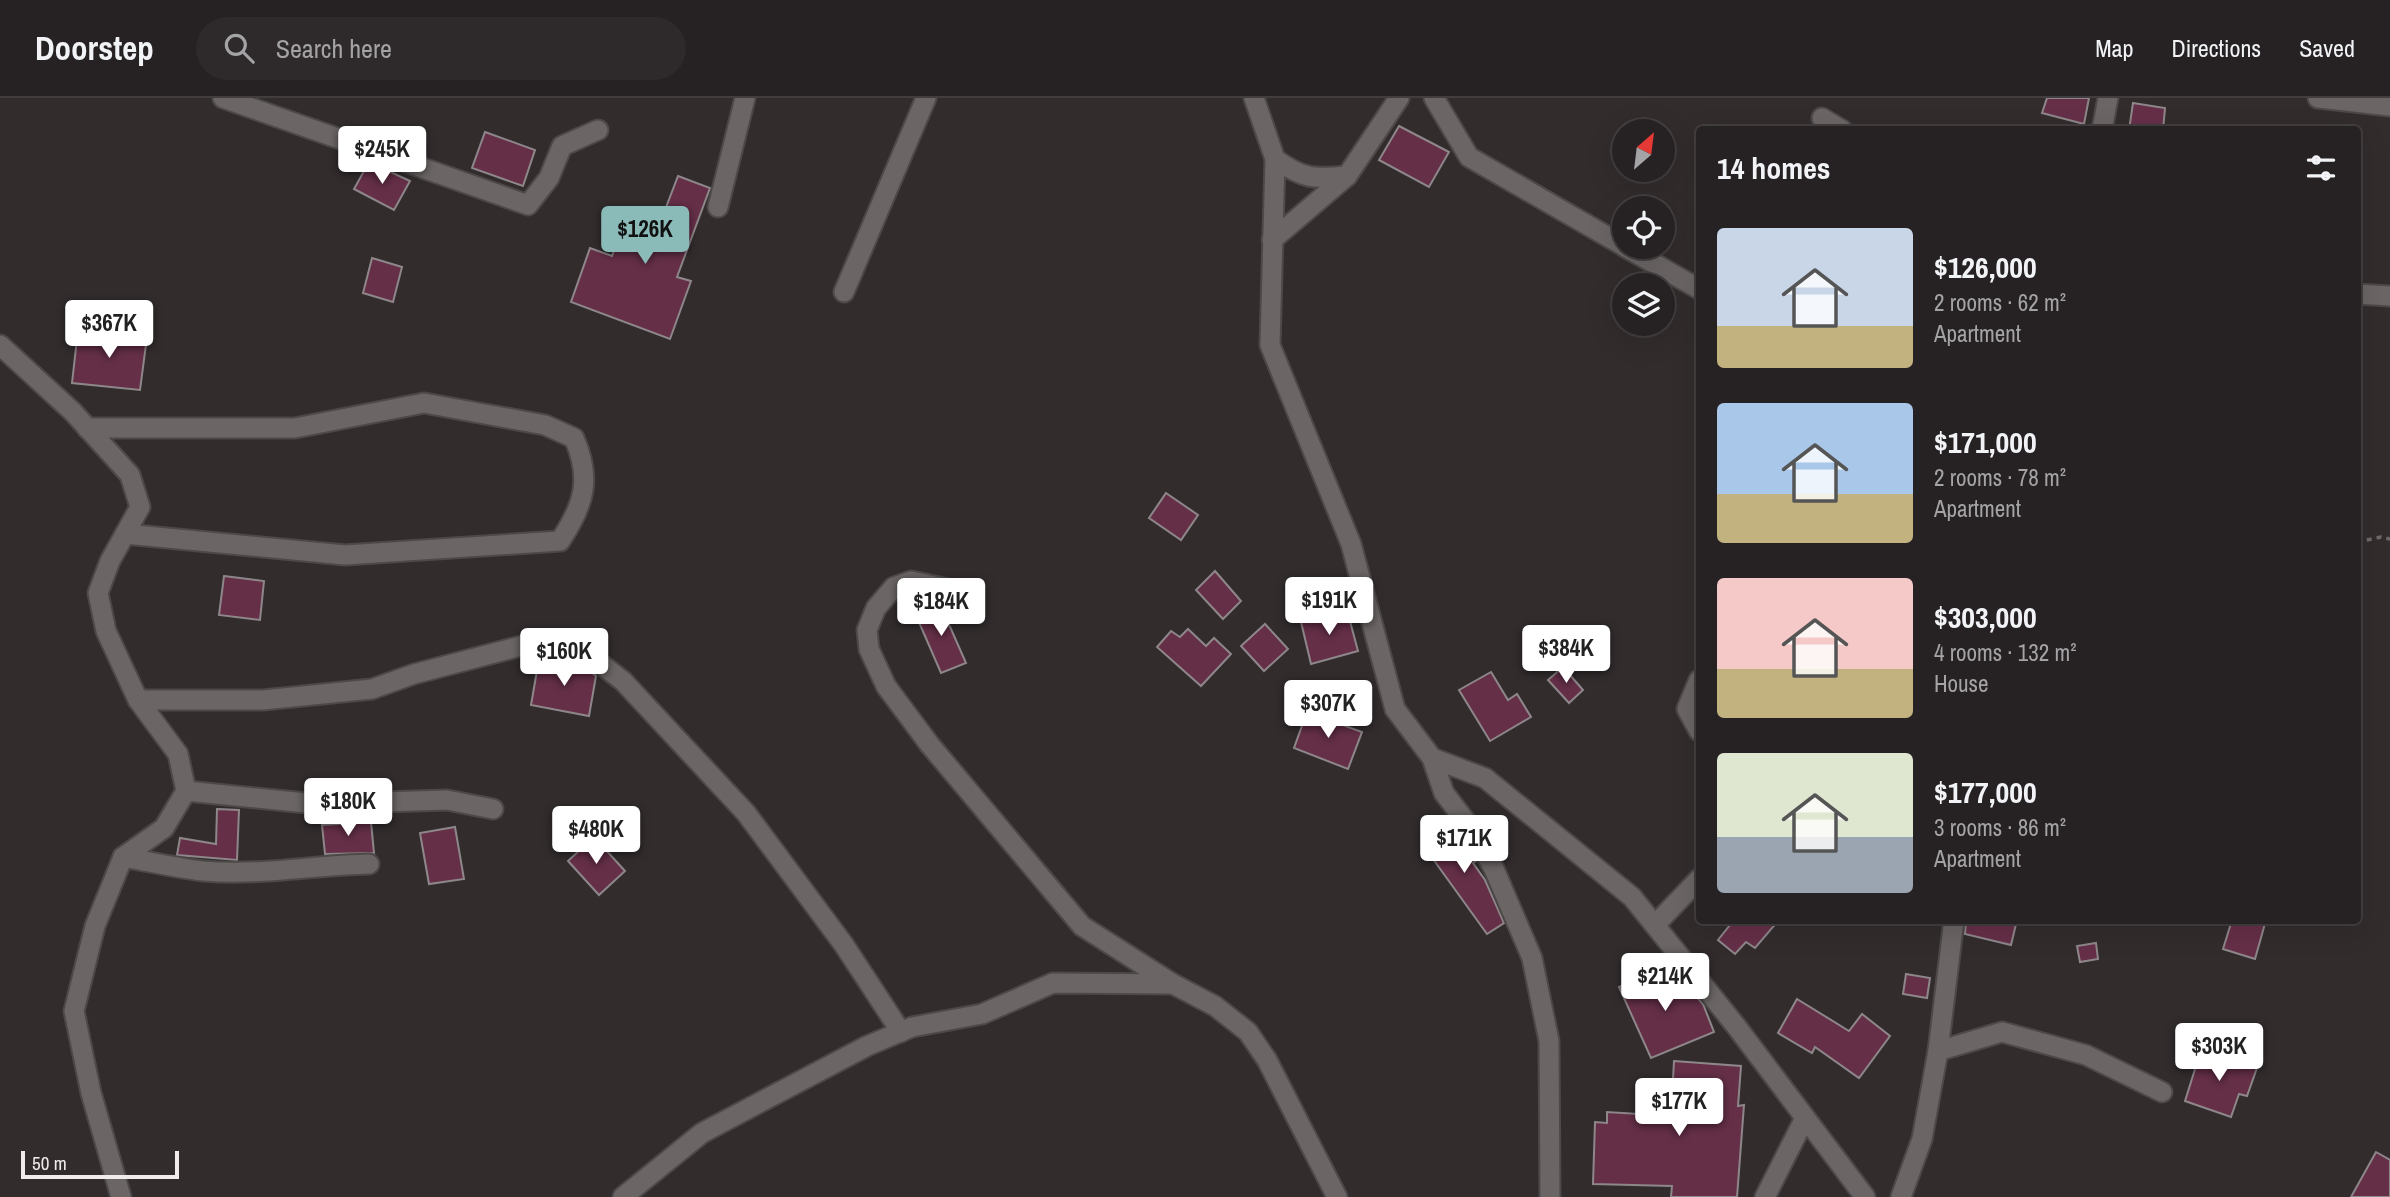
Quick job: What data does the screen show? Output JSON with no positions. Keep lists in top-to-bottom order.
{
  "scale_bar": "50 m",
  "north": "top right",
  "page": {
    "header": "Doorstep",
    "search": "Search here",
    "nav": ["Map", "Directions", "Saved"],
    "price": [
      "$245K",
      "$126K",
      "$367K",
      "$191K",
      "$184K",
      "$384K",
      "$160K",
      "$307K",
      "$180K",
      "$480K",
      "$171K",
      "$214K",
      "$303K",
      "$177K"
    ],
    "heading": "14 homes",
    "list": [
      {
        "name": "$126,000",
        "note": "2 rooms · 62 m² · Apartment"
      },
      {
        "name": "$171,000",
        "note": "2 rooms · 78 m² · Apartment"
      },
      {
        "name": "$303,000",
        "note": "4 rooms · 132 m² · House"
      },
      {
        "name": "$177,000",
        "note": "3 rooms · 86 m² · Apartment"
      }
    ],
    "scale": "50 m"
  }
}
